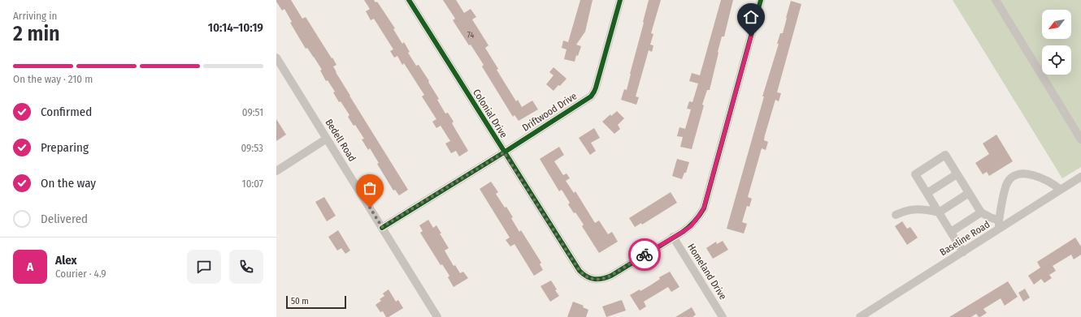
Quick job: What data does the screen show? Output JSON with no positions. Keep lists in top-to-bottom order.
{
  "streets": {
    "street": [
      "Driftwood Drive",
      "Colonial Drive",
      "Bedell Road",
      "Baseline Road",
      "Homeland Drive"
    ]
  },
  "crossings": [
    ["Driftwood Drive", "Colonial Drive"],
    ["Driftwood Drive", "Bedell Road"],
    ["Colonial Drive", "Homeland Drive"]
  ],
  "house_numbers": ["74"],
  "scale_bar": "50 m",
  "north": "bottom left",
  "page": {
    "heading": ["2 min", "Arriving in", "10:14–10:19"],
    "panel": ["Alex", "Courier · 4.9"],
    "bar": "On the way · 210 m",
    "list": [
      ["Confirmed", "09:51"],
      ["Preparing", "09:53"],
      ["On the way", "10:07"],
      "Delivered"
    ],
    "round": "A",
    "scale": "50 m"
  }
}
